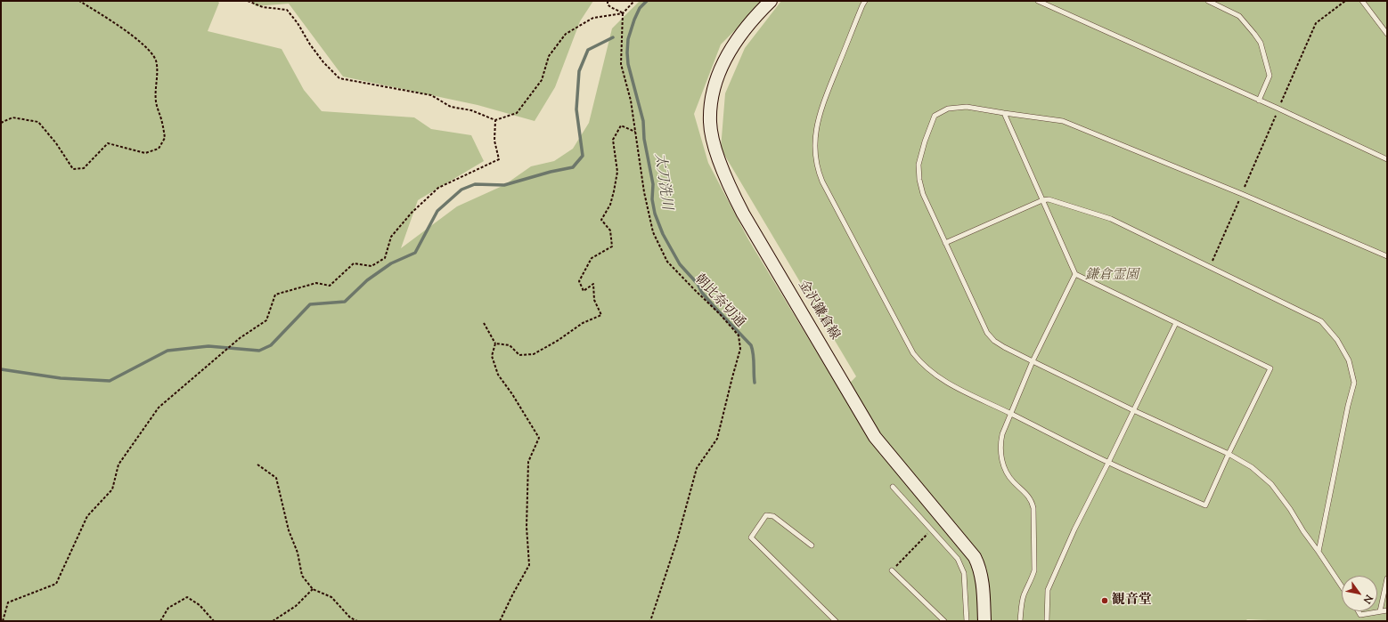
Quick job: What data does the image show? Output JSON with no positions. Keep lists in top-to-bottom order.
{
  "streets": {
    "main road": ["金沢鎌倉線"],
    "path": ["朝比奈切通"]
  },
  "water": ["太刀洗川"],
  "parks": ["鎌倉霊園"],
  "places": ["観音堂"],
  "north": "bottom right"
}
